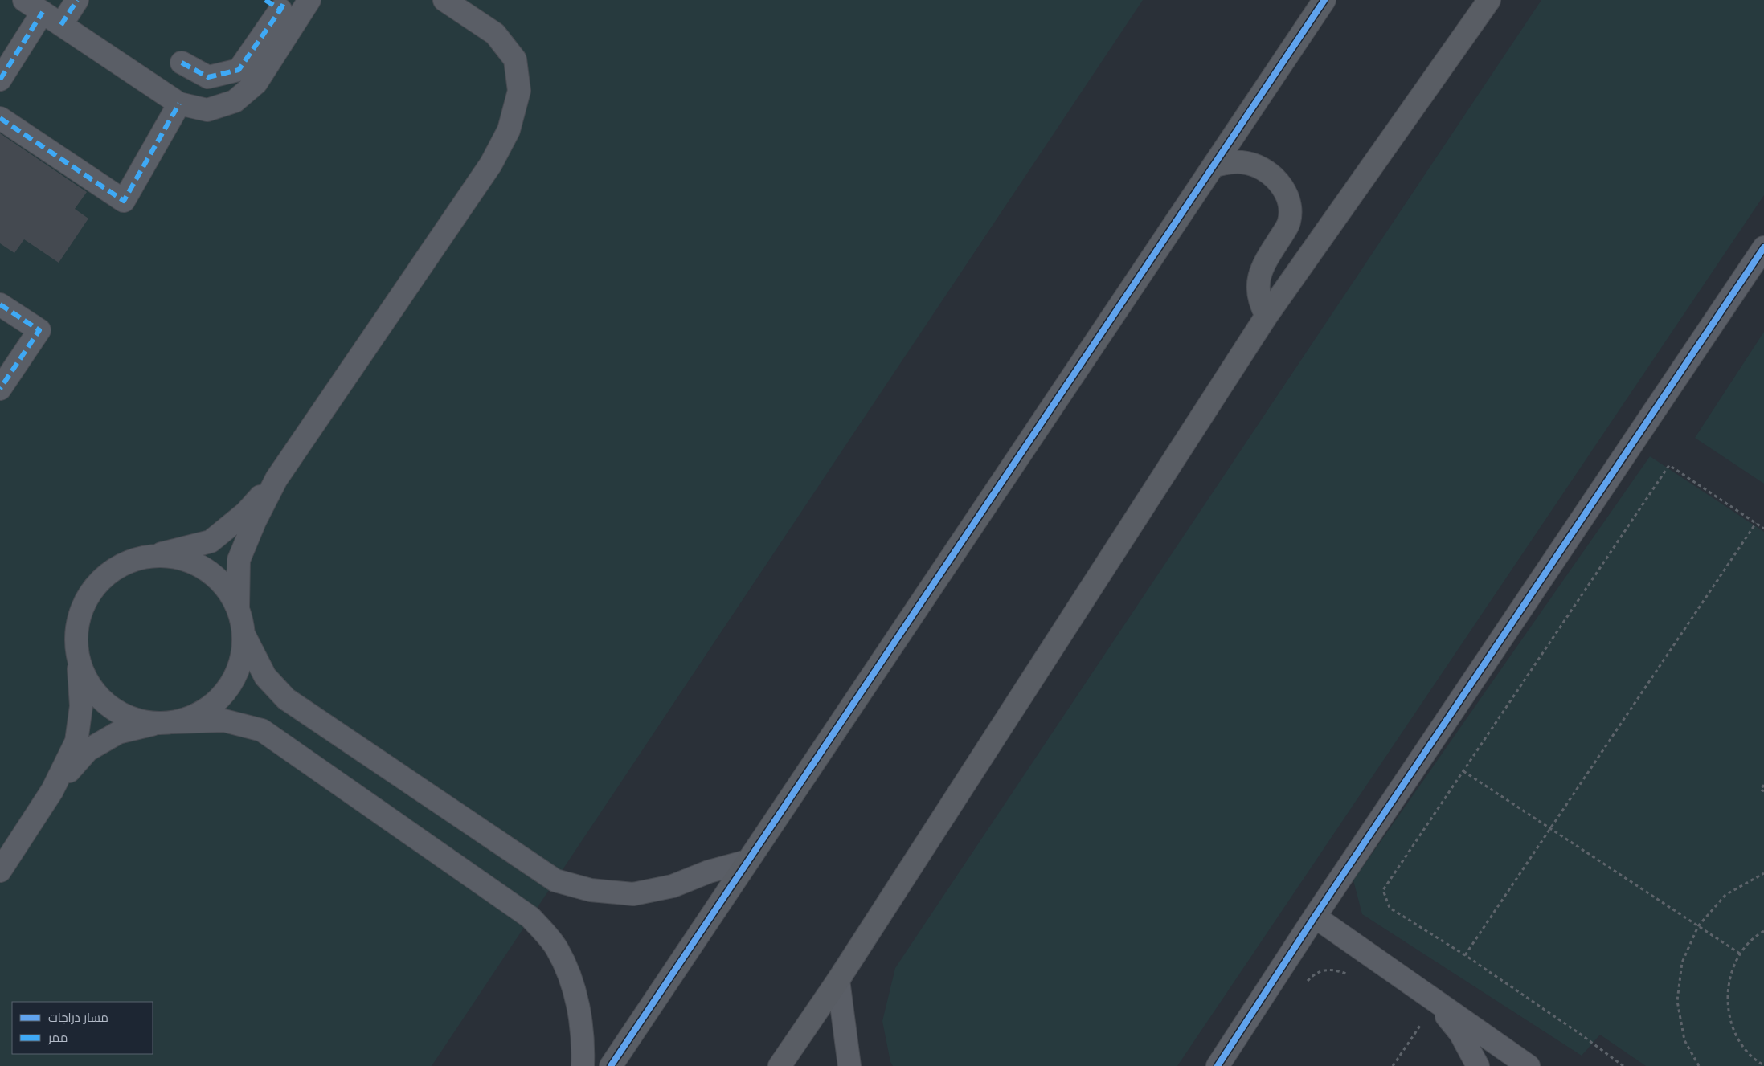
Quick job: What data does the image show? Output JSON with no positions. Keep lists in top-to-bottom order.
{
  "legend": ["مسار دراجات", "ممر"]
}
